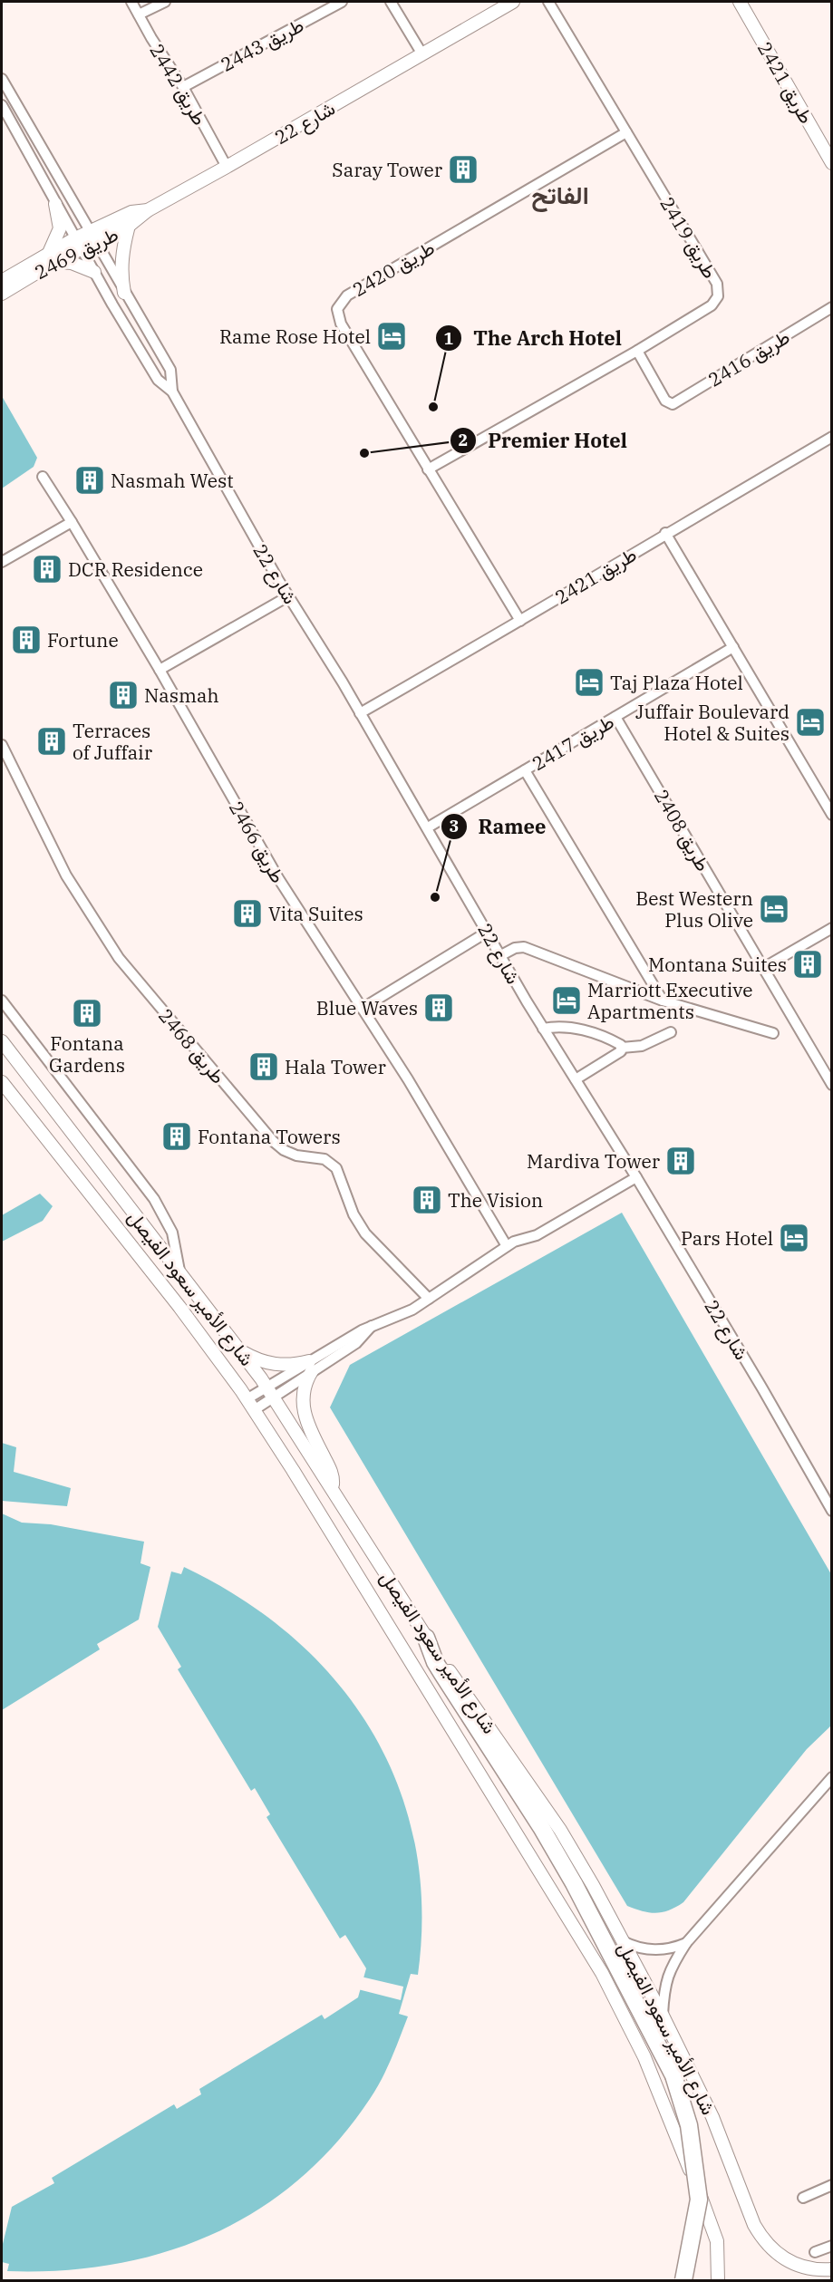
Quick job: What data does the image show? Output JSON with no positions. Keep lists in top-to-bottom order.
{
  "streets": {
    "street": [
      "طريق 2443",
      "طريق 2421",
      "طريق 2442",
      "شارع 22",
      "طريق 2419",
      "طريق 2469",
      "طريق 2420",
      "طريق 2416",
      "طريق 2417",
      "طريق 2408",
      "طريق 2466",
      "طريق 2468",
      "شارع الأمير سعود الفيصل"
    ]
  },
  "crossings": [
    ["طريق 2443", "طريق 2442"],
    ["طريق 2421", "شارع 22"],
    ["طريق 2421", "طريق 2420"],
    ["طريق 2442", "شارع 22"],
    ["شارع 22", "طريق 2469"],
    ["شارع 22", "طريق 2417"],
    ["طريق 2419", "طريق 2420"],
    ["طريق 2419", "طريق 2416"],
    ["طريق 2417", "طريق 2408"]
  ],
  "districts": ["الفاتح"],
  "places": {
    "building": [
      "Saray Tower",
      "Nasmah West",
      "DCR Residence",
      "Fortune",
      "Nasmah",
      "Terraces of Juffair",
      "Vita Suites",
      "Montana Suites",
      "Blue Waves",
      "Fontana Gardens",
      "Hala Tower",
      "Fontana Towers",
      "Mardiva Tower",
      "The Vision"
    ],
    "hotel": [
      "Rame Rose Hotel",
      "Taj Plaza Hotel",
      "Juffair Boulevard Hotel & Suites",
      "Best Western Plus Olive",
      "Marriott Executive Apartments",
      "Pars Hotel"
    ],
    "other": ["The Arch Hotel", "Premier Hotel", "Ramee"]
  }
}
